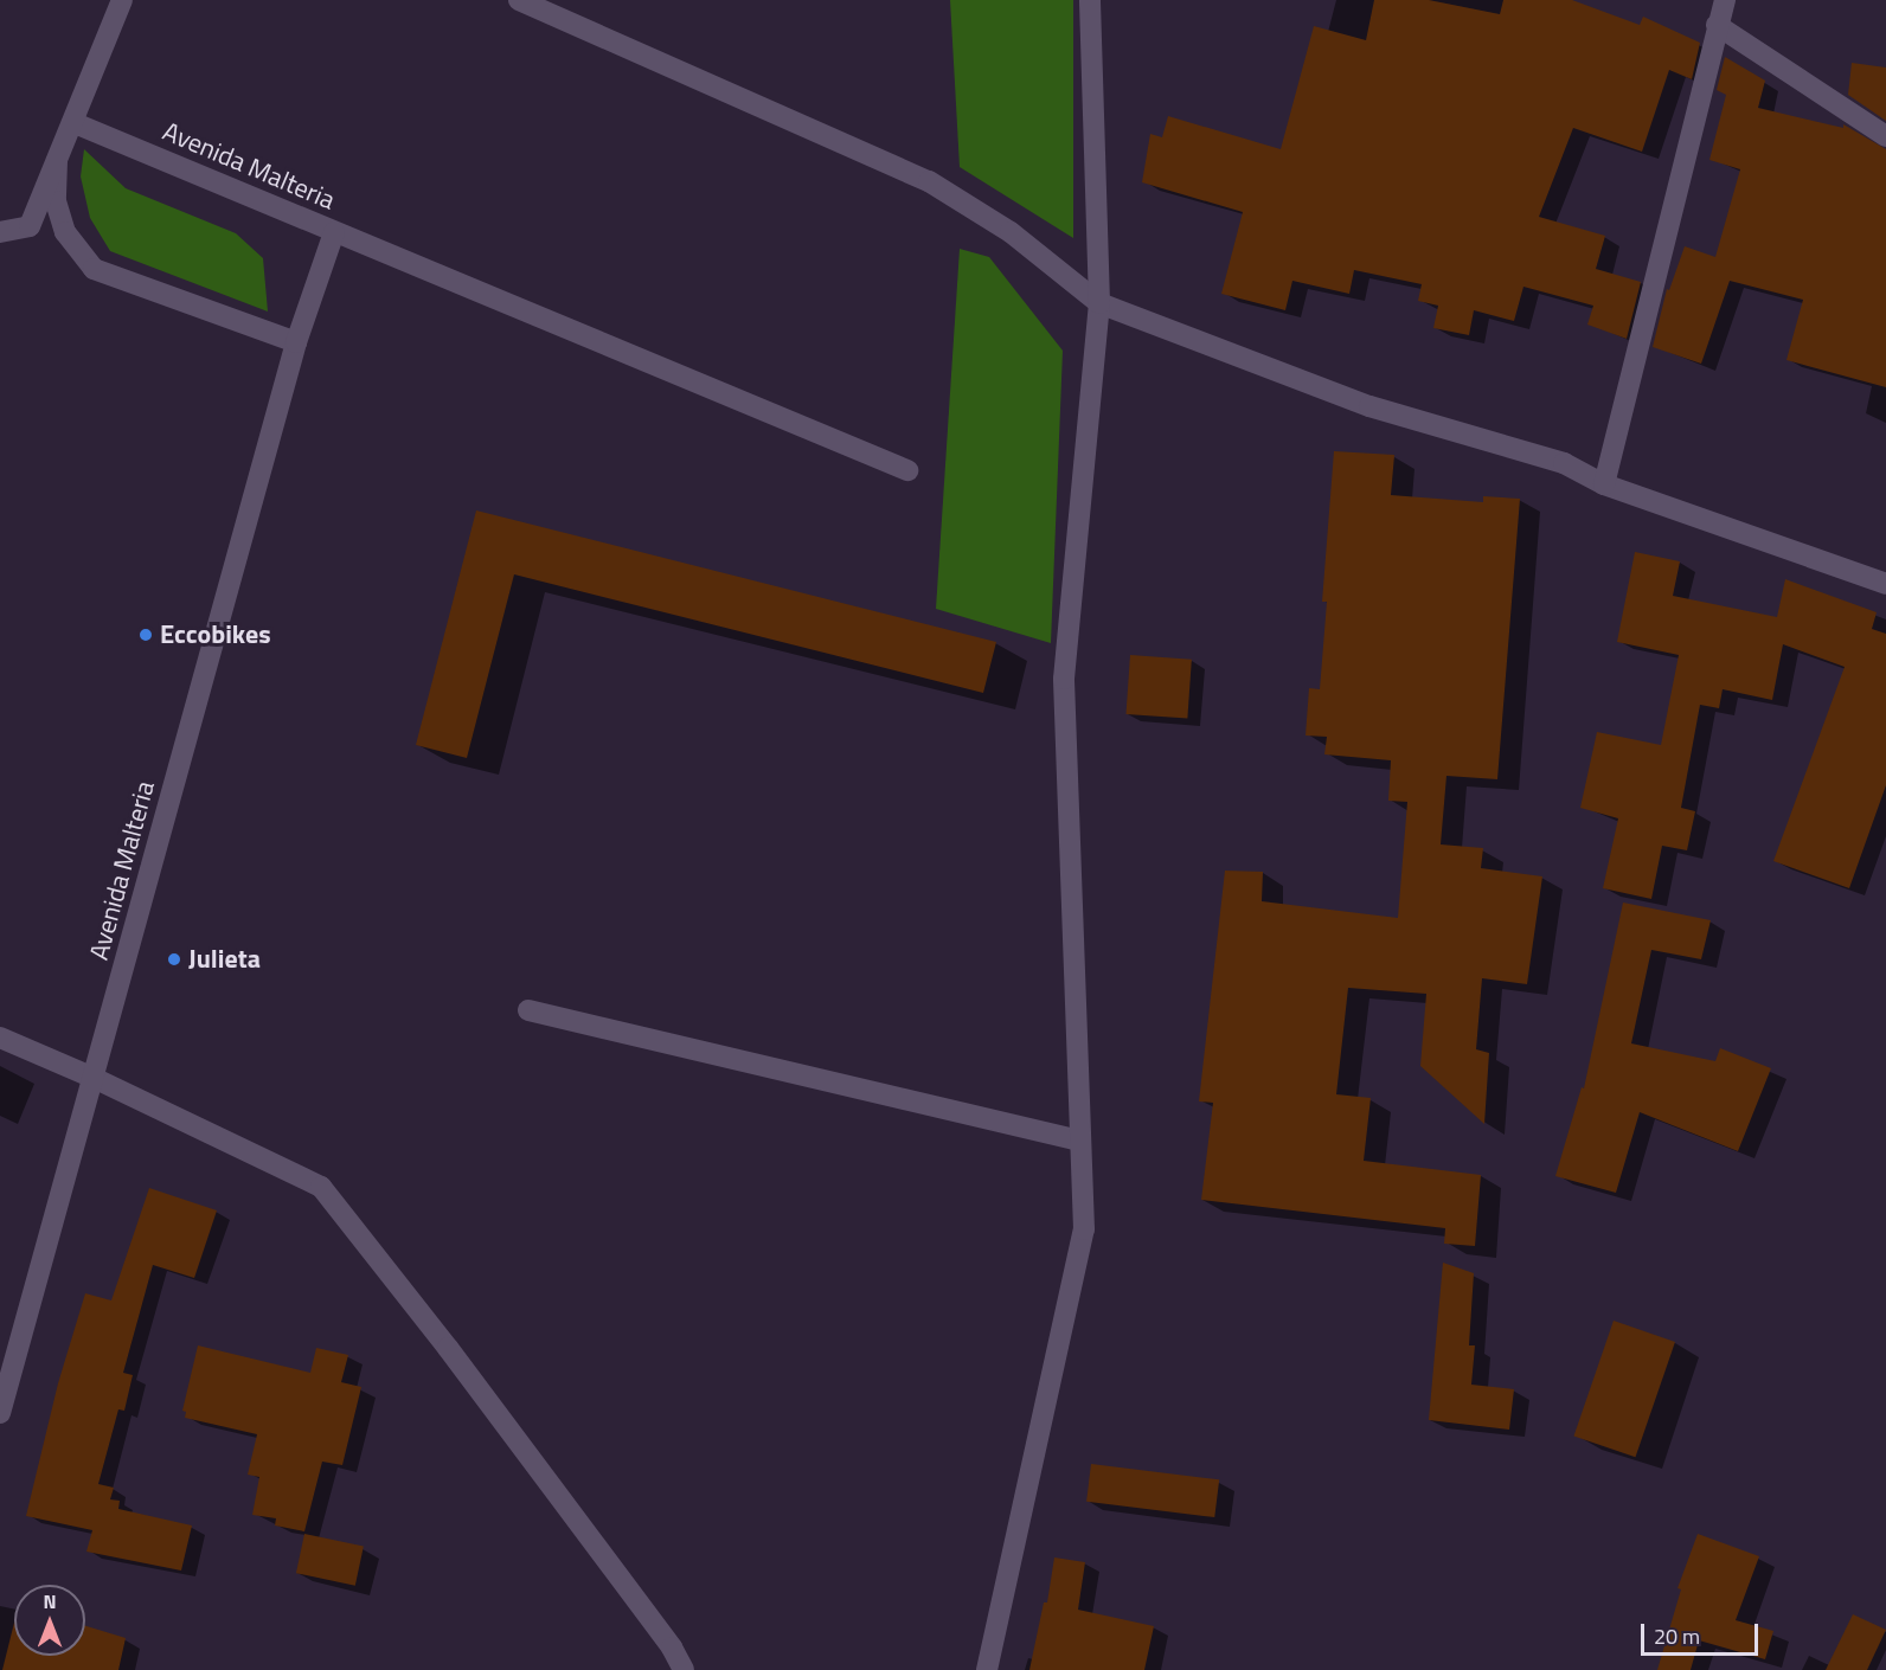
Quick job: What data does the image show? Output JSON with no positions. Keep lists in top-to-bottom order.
{
  "streets": {
    "street": ["Avenida Malteria"]
  },
  "places": ["Eccobikes", "Julieta"],
  "scale_bar": "20 m",
  "north": "top"
}
